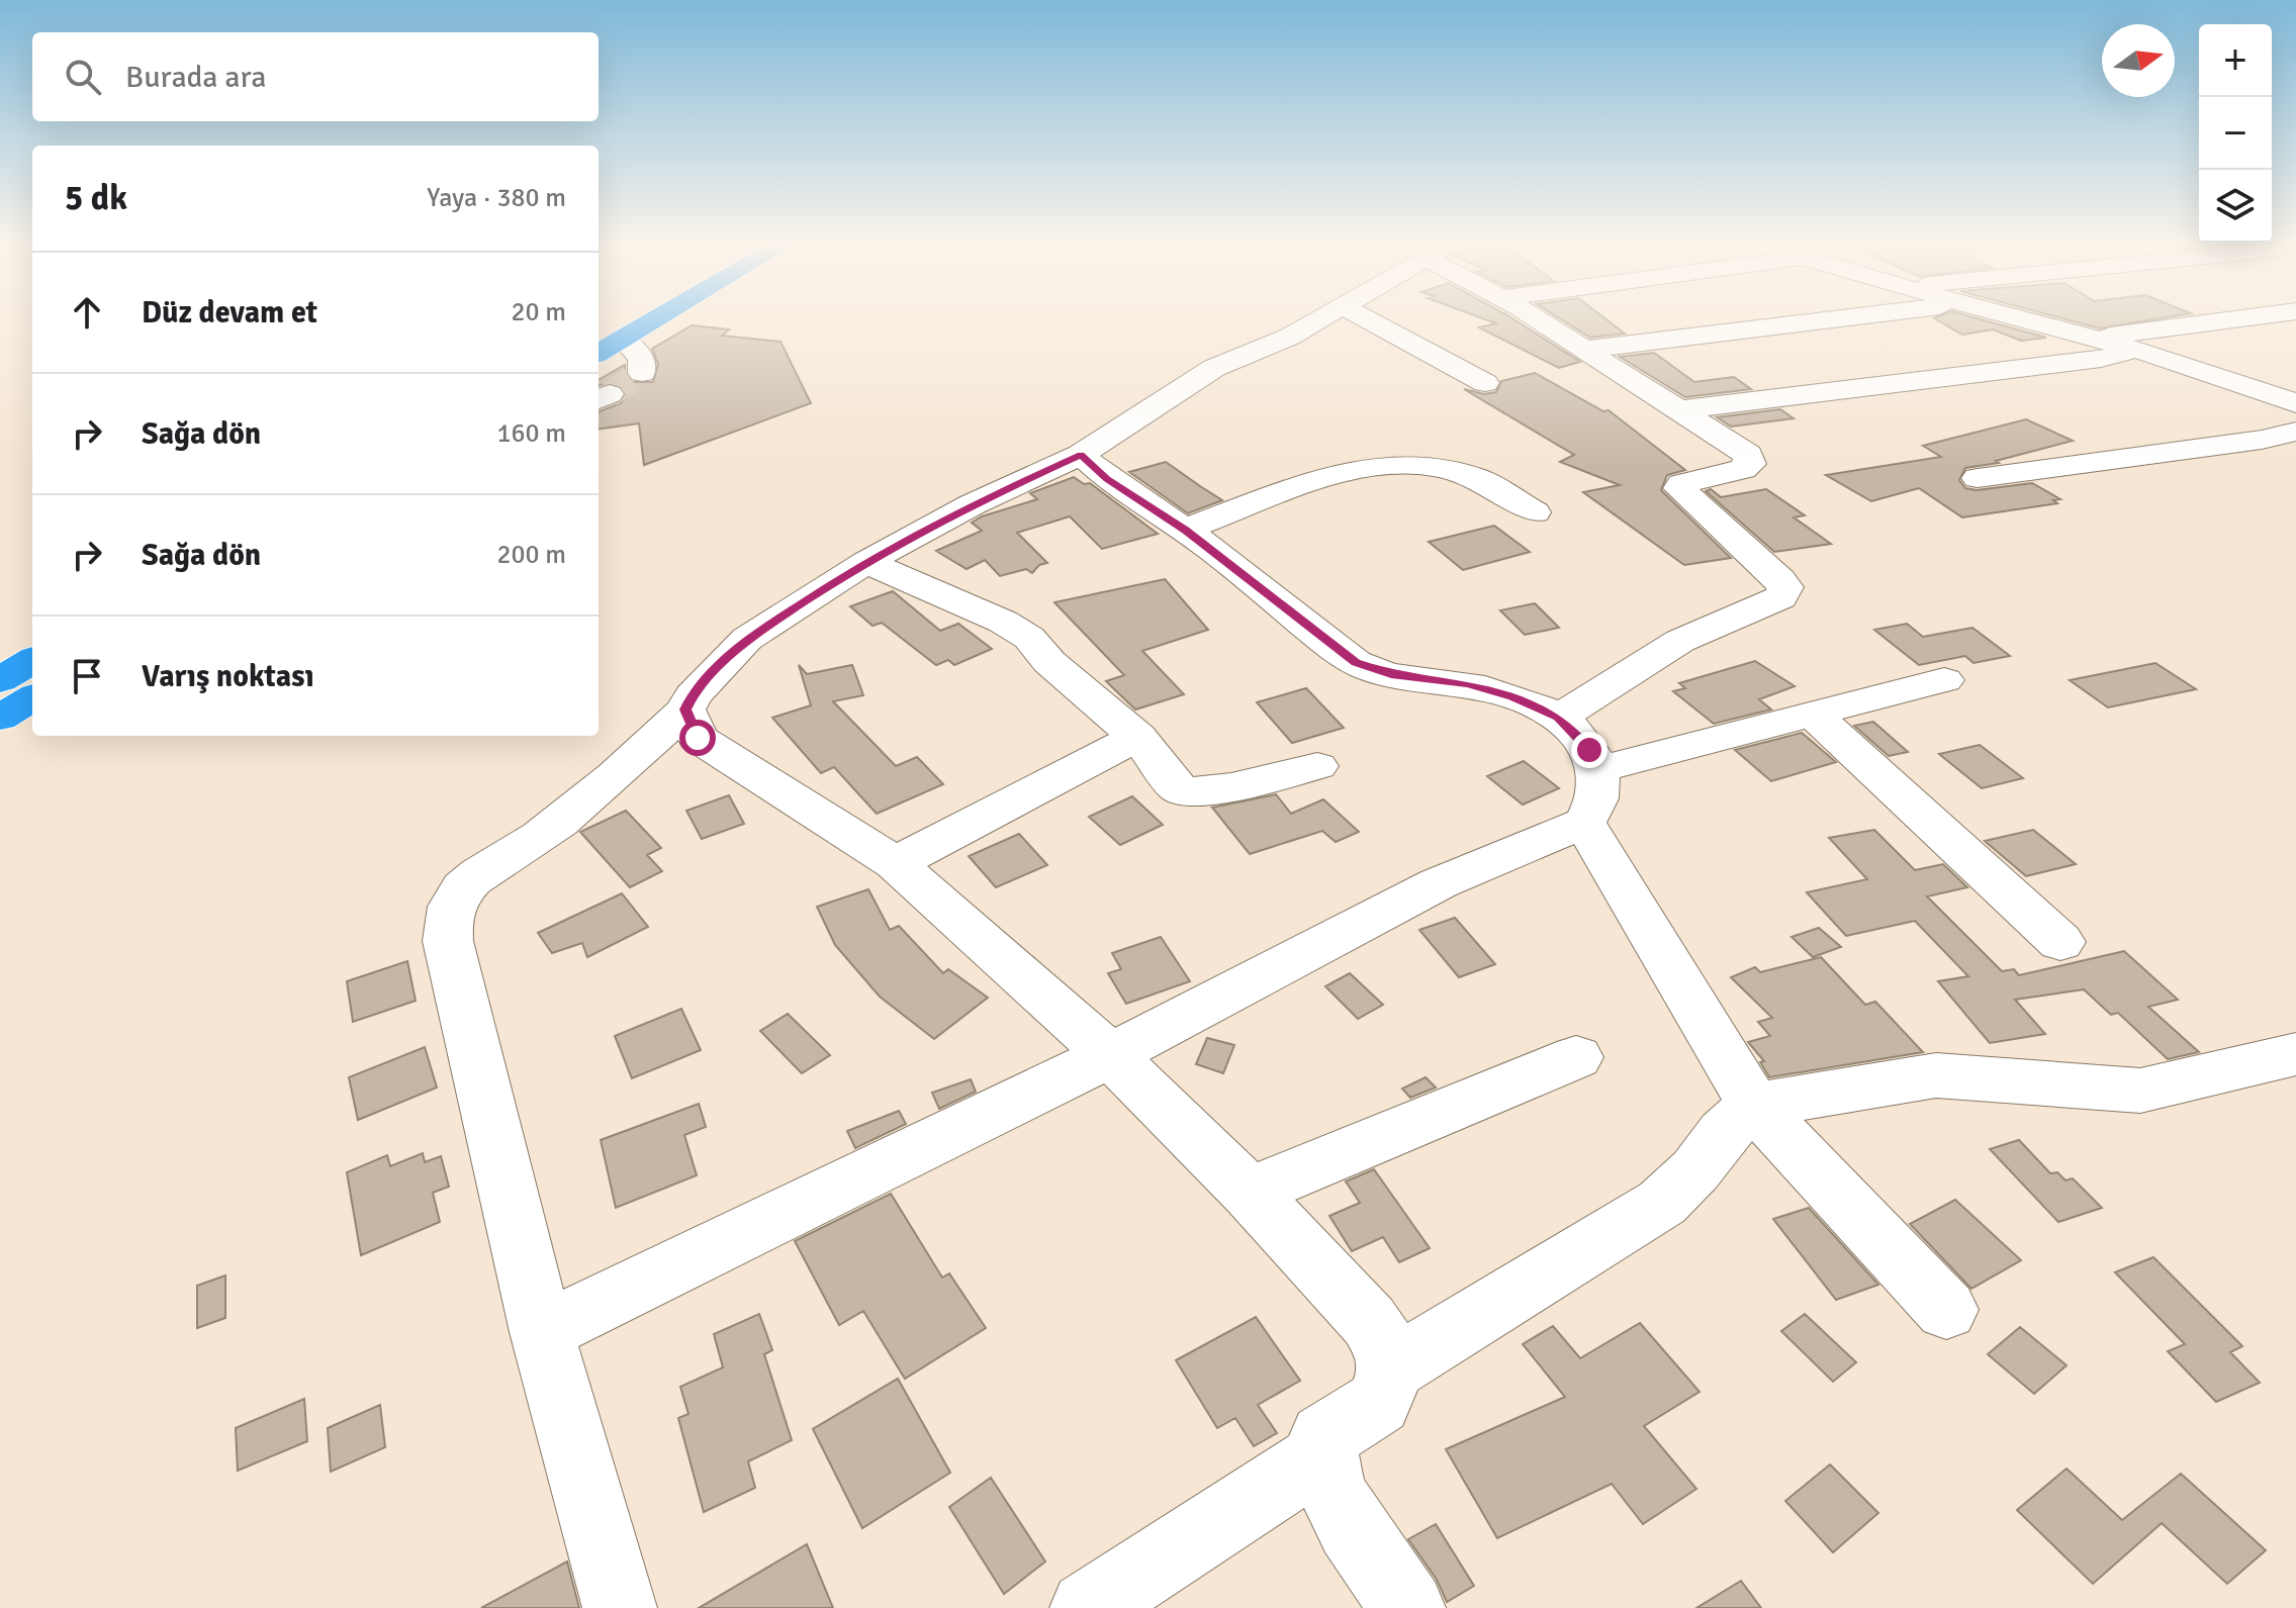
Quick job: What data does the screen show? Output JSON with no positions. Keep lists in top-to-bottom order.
{
  "north": "right",
  "page": {
    "map_buttons": ["+", "−"],
    "search": "Burada ara",
    "heading": ["5 dk", "Yaya · 380 m"],
    "list": [
      ["Düz devam et", "20 m"],
      ["Sağa dön", "160 m"],
      ["Sağa dön", "200 m"],
      "Varış noktası"
    ]
  }
}
